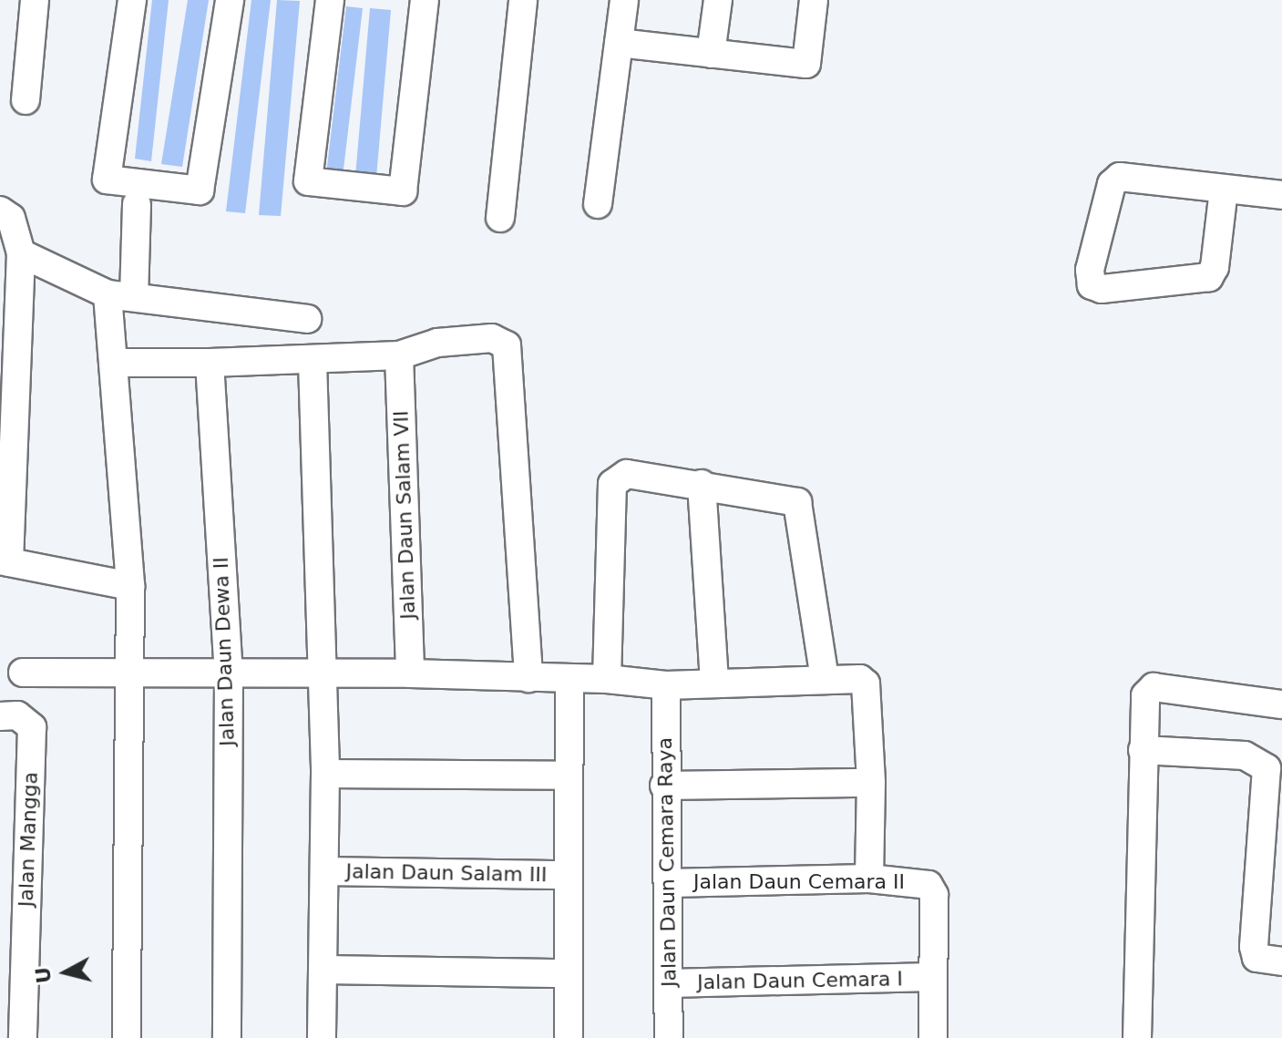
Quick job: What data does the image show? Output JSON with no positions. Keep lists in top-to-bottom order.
{
  "streets": {
    "street": [
      "Jalan Daun Salam VII",
      "Jalan Daun Dewa II",
      "Jalan Mangga",
      "Jalan Daun Cemara Raya",
      "Jalan Daun Salam III",
      "Jalan Daun Cemara II",
      "Jalan Daun Cemara I"
    ]
  },
  "crossings": [
    ["Jalan Daun Cemara Raya", "Jalan Daun Cemara II"],
    ["Jalan Daun Cemara Raya", "Jalan Daun Cemara I"],
    ["Jalan Daun Cemara II", "Jalan Daun Cemara I"]
  ],
  "north": "left"
}
